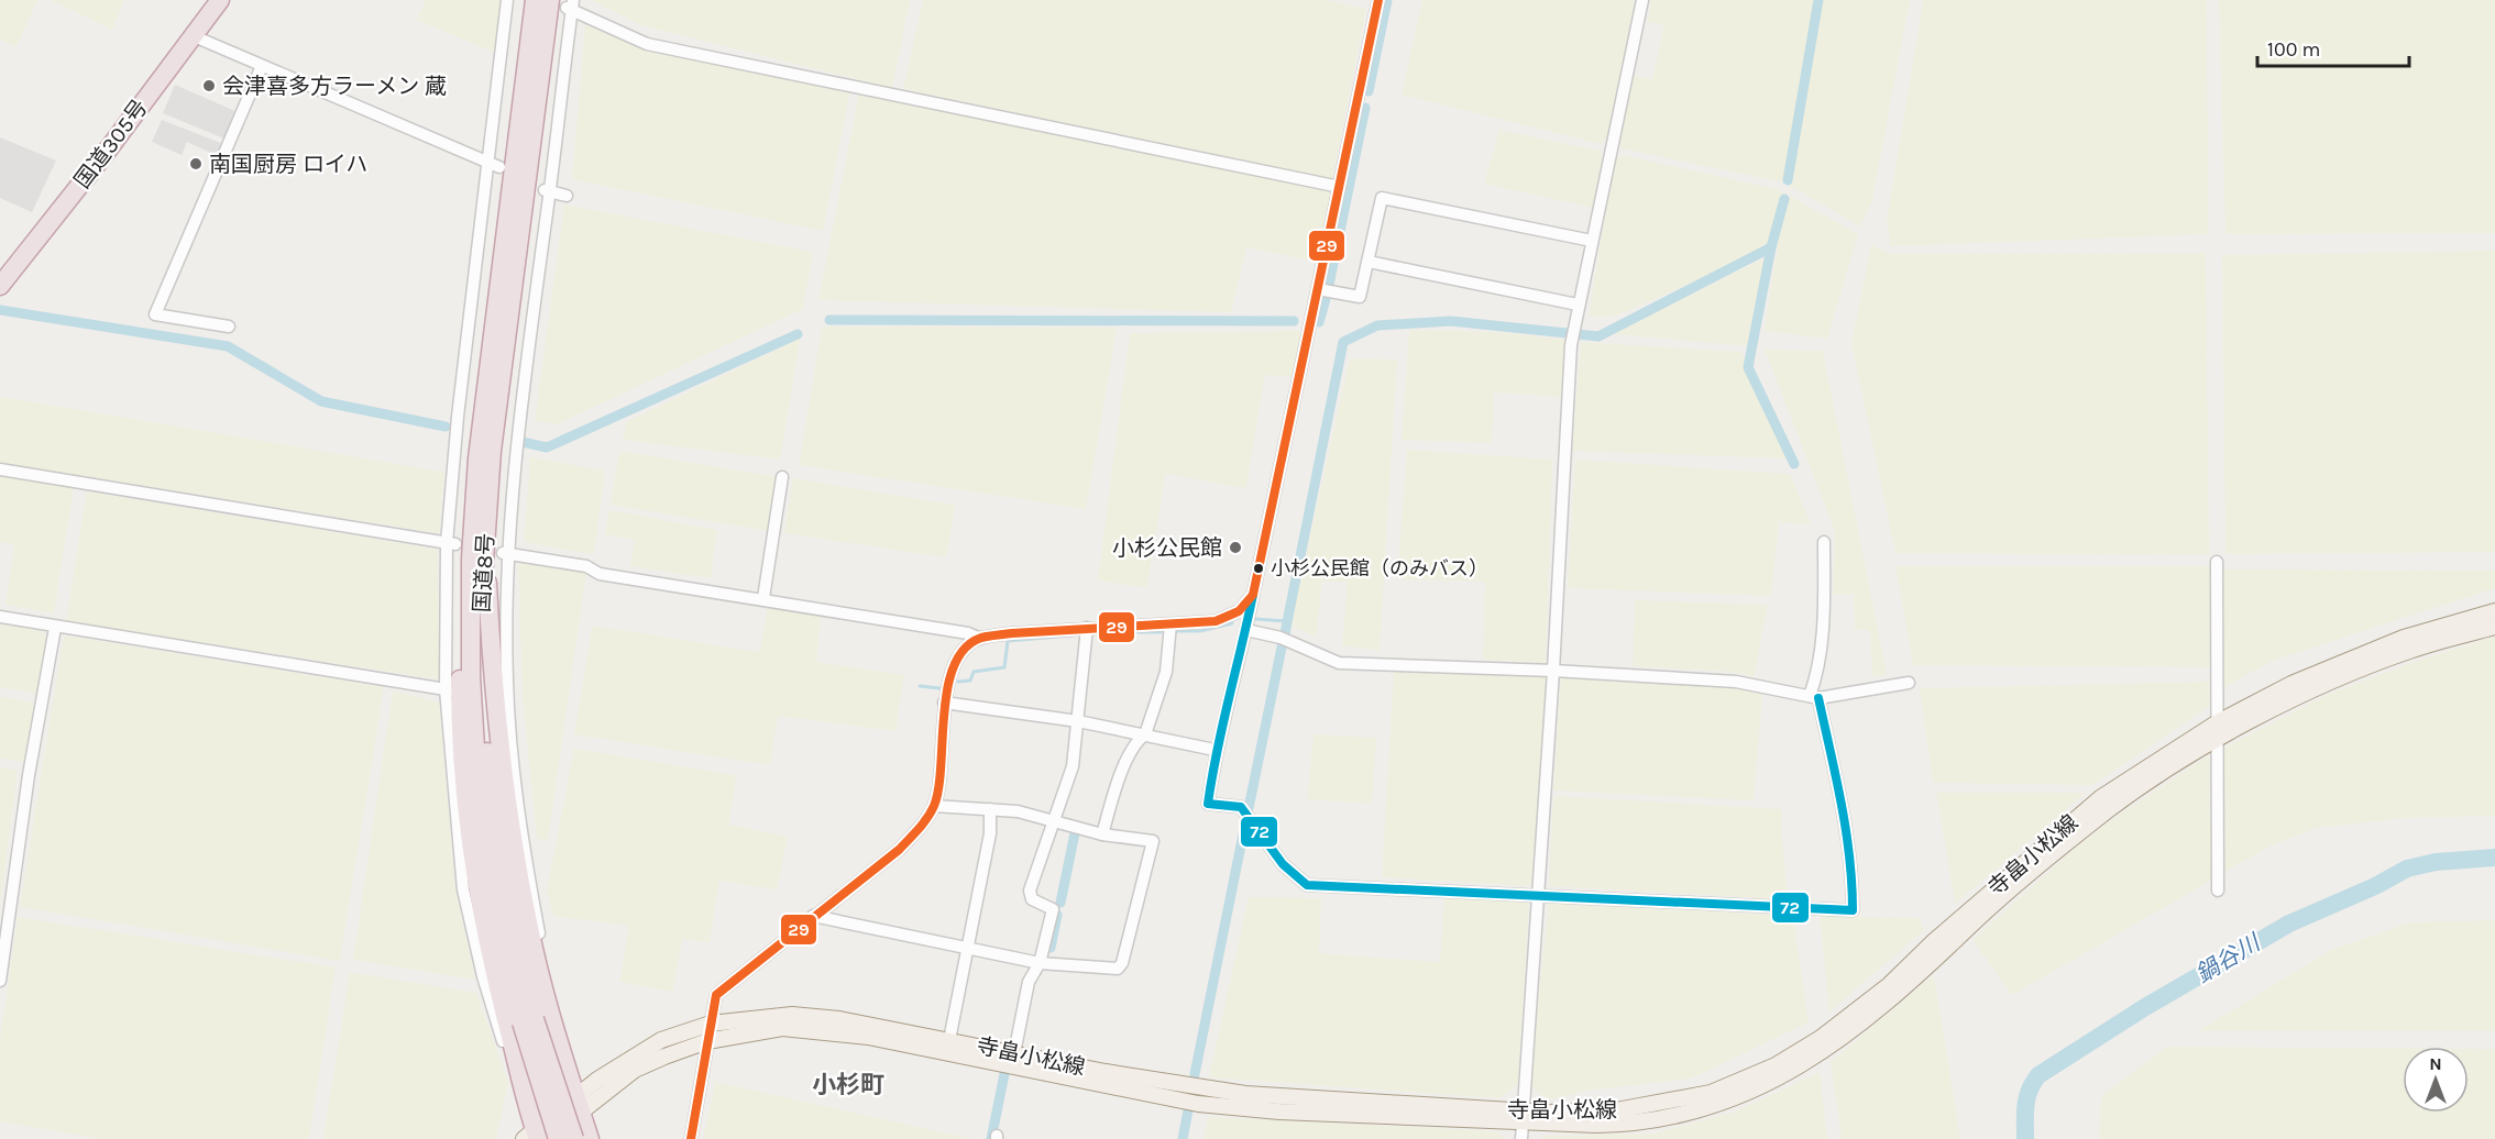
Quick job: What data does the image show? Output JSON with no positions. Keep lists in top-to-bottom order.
{
  "streets": {
    "highway": ["国道305号", "国道8号"],
    "main road": ["寺畠小松線"]
  },
  "districts": ["小杉町"],
  "water": ["鍋谷川"],
  "places": [
    "会津喜多方ラーメン 蔵",
    "南国厨房 ロイハ",
    "小杉公民館",
    "小杉公民館（のみバス）"
  ],
  "lines": ["transit line 29", "transit line 72"],
  "scale_bar": "100 m",
  "north": "top"
}
